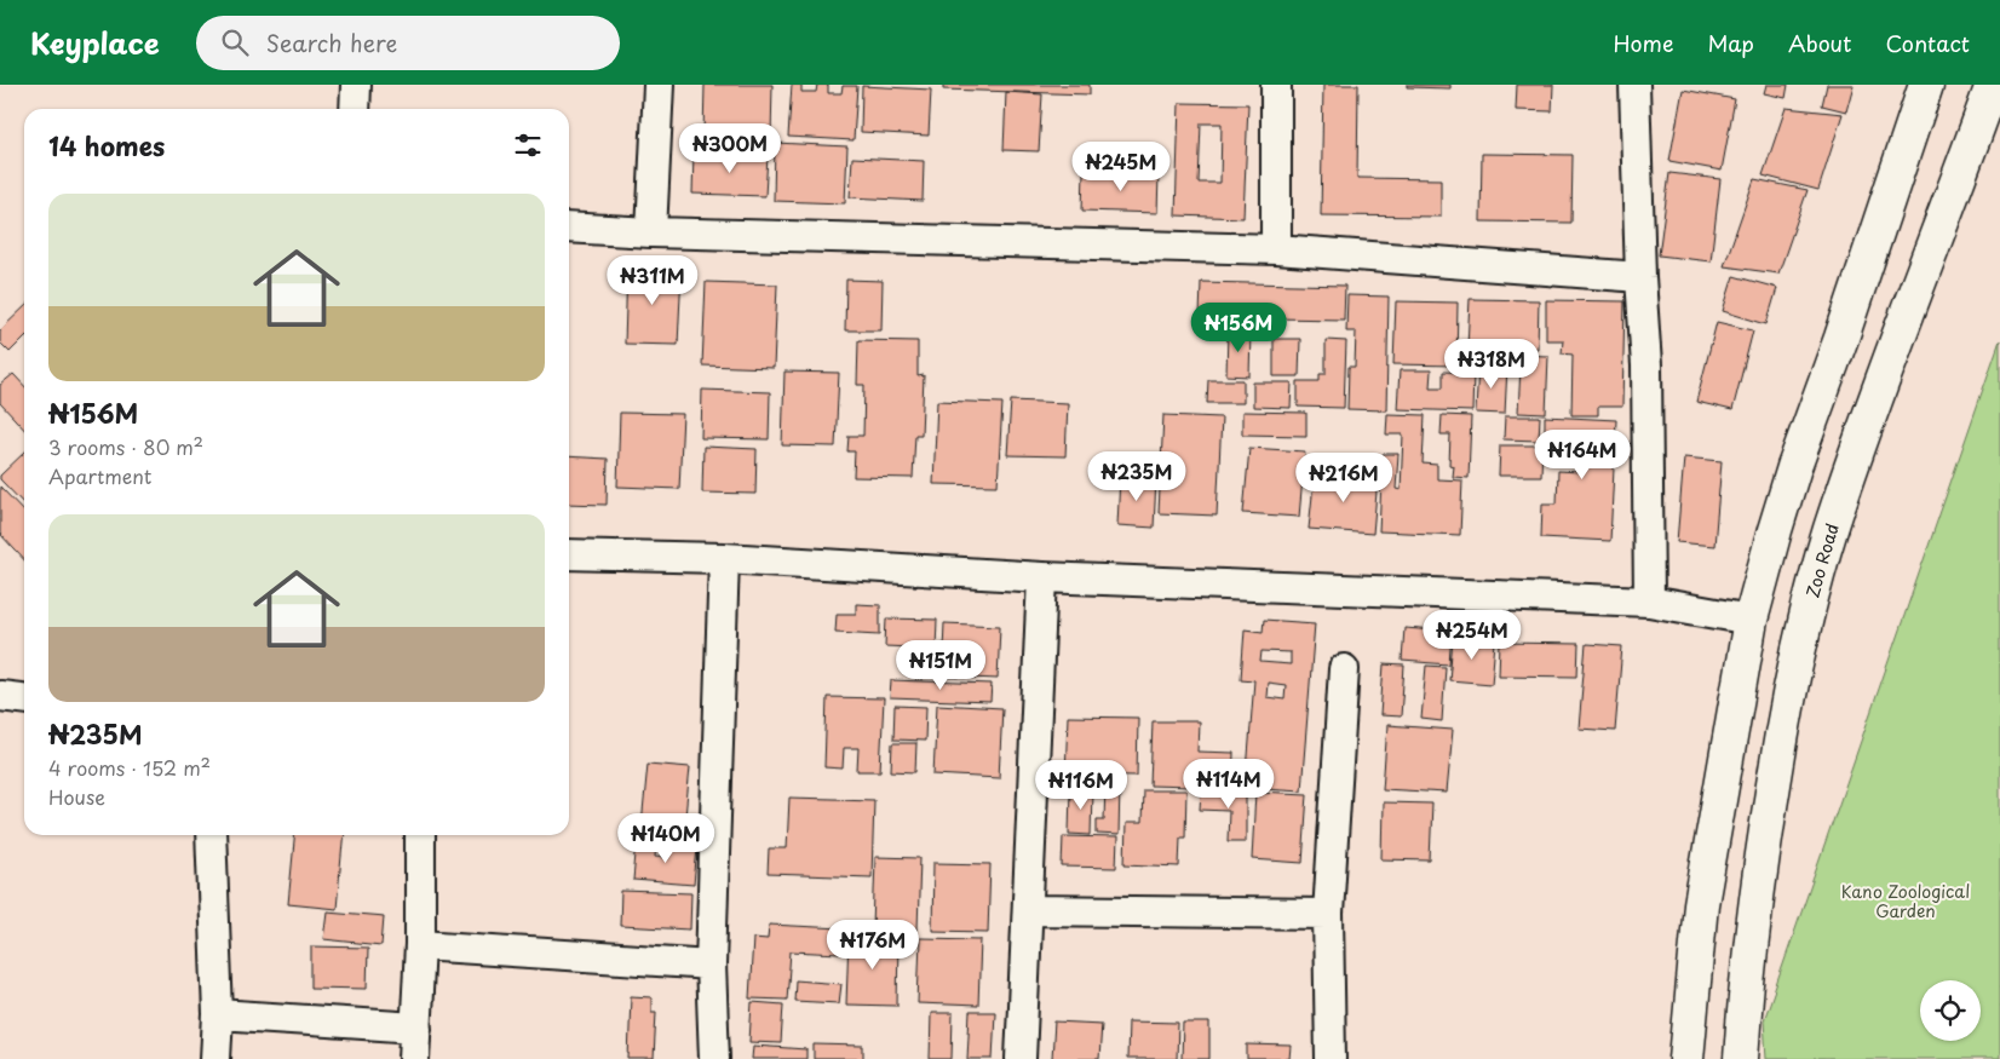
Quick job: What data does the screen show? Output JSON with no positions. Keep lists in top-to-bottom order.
{
  "streets": {
    "main road": ["Zoo Road"]
  },
  "parks": ["Kano Zoological Garden"],
  "page": {
    "header": "Keyplace",
    "search": "Search here",
    "nav": [
      "Home",
      "Map",
      "About",
      "Contact"
    ],
    "heading": "14 homes",
    "price": [
      "₦300M",
      "₦245M",
      "₦311M",
      "₦156M",
      "₦318M",
      "₦164M",
      "₦235M",
      "₦216M",
      "₦254M",
      "₦151M",
      "₦114M",
      "₦116M",
      "₦140M",
      "₦176M"
    ],
    "list": [
      {
        "name": "₦156M",
        "note": "3 rooms · 80 m² · Apartment"
      },
      {
        "name": "₦235M",
        "note": "4 rooms · 152 m² · House"
      }
    ]
  }
}
